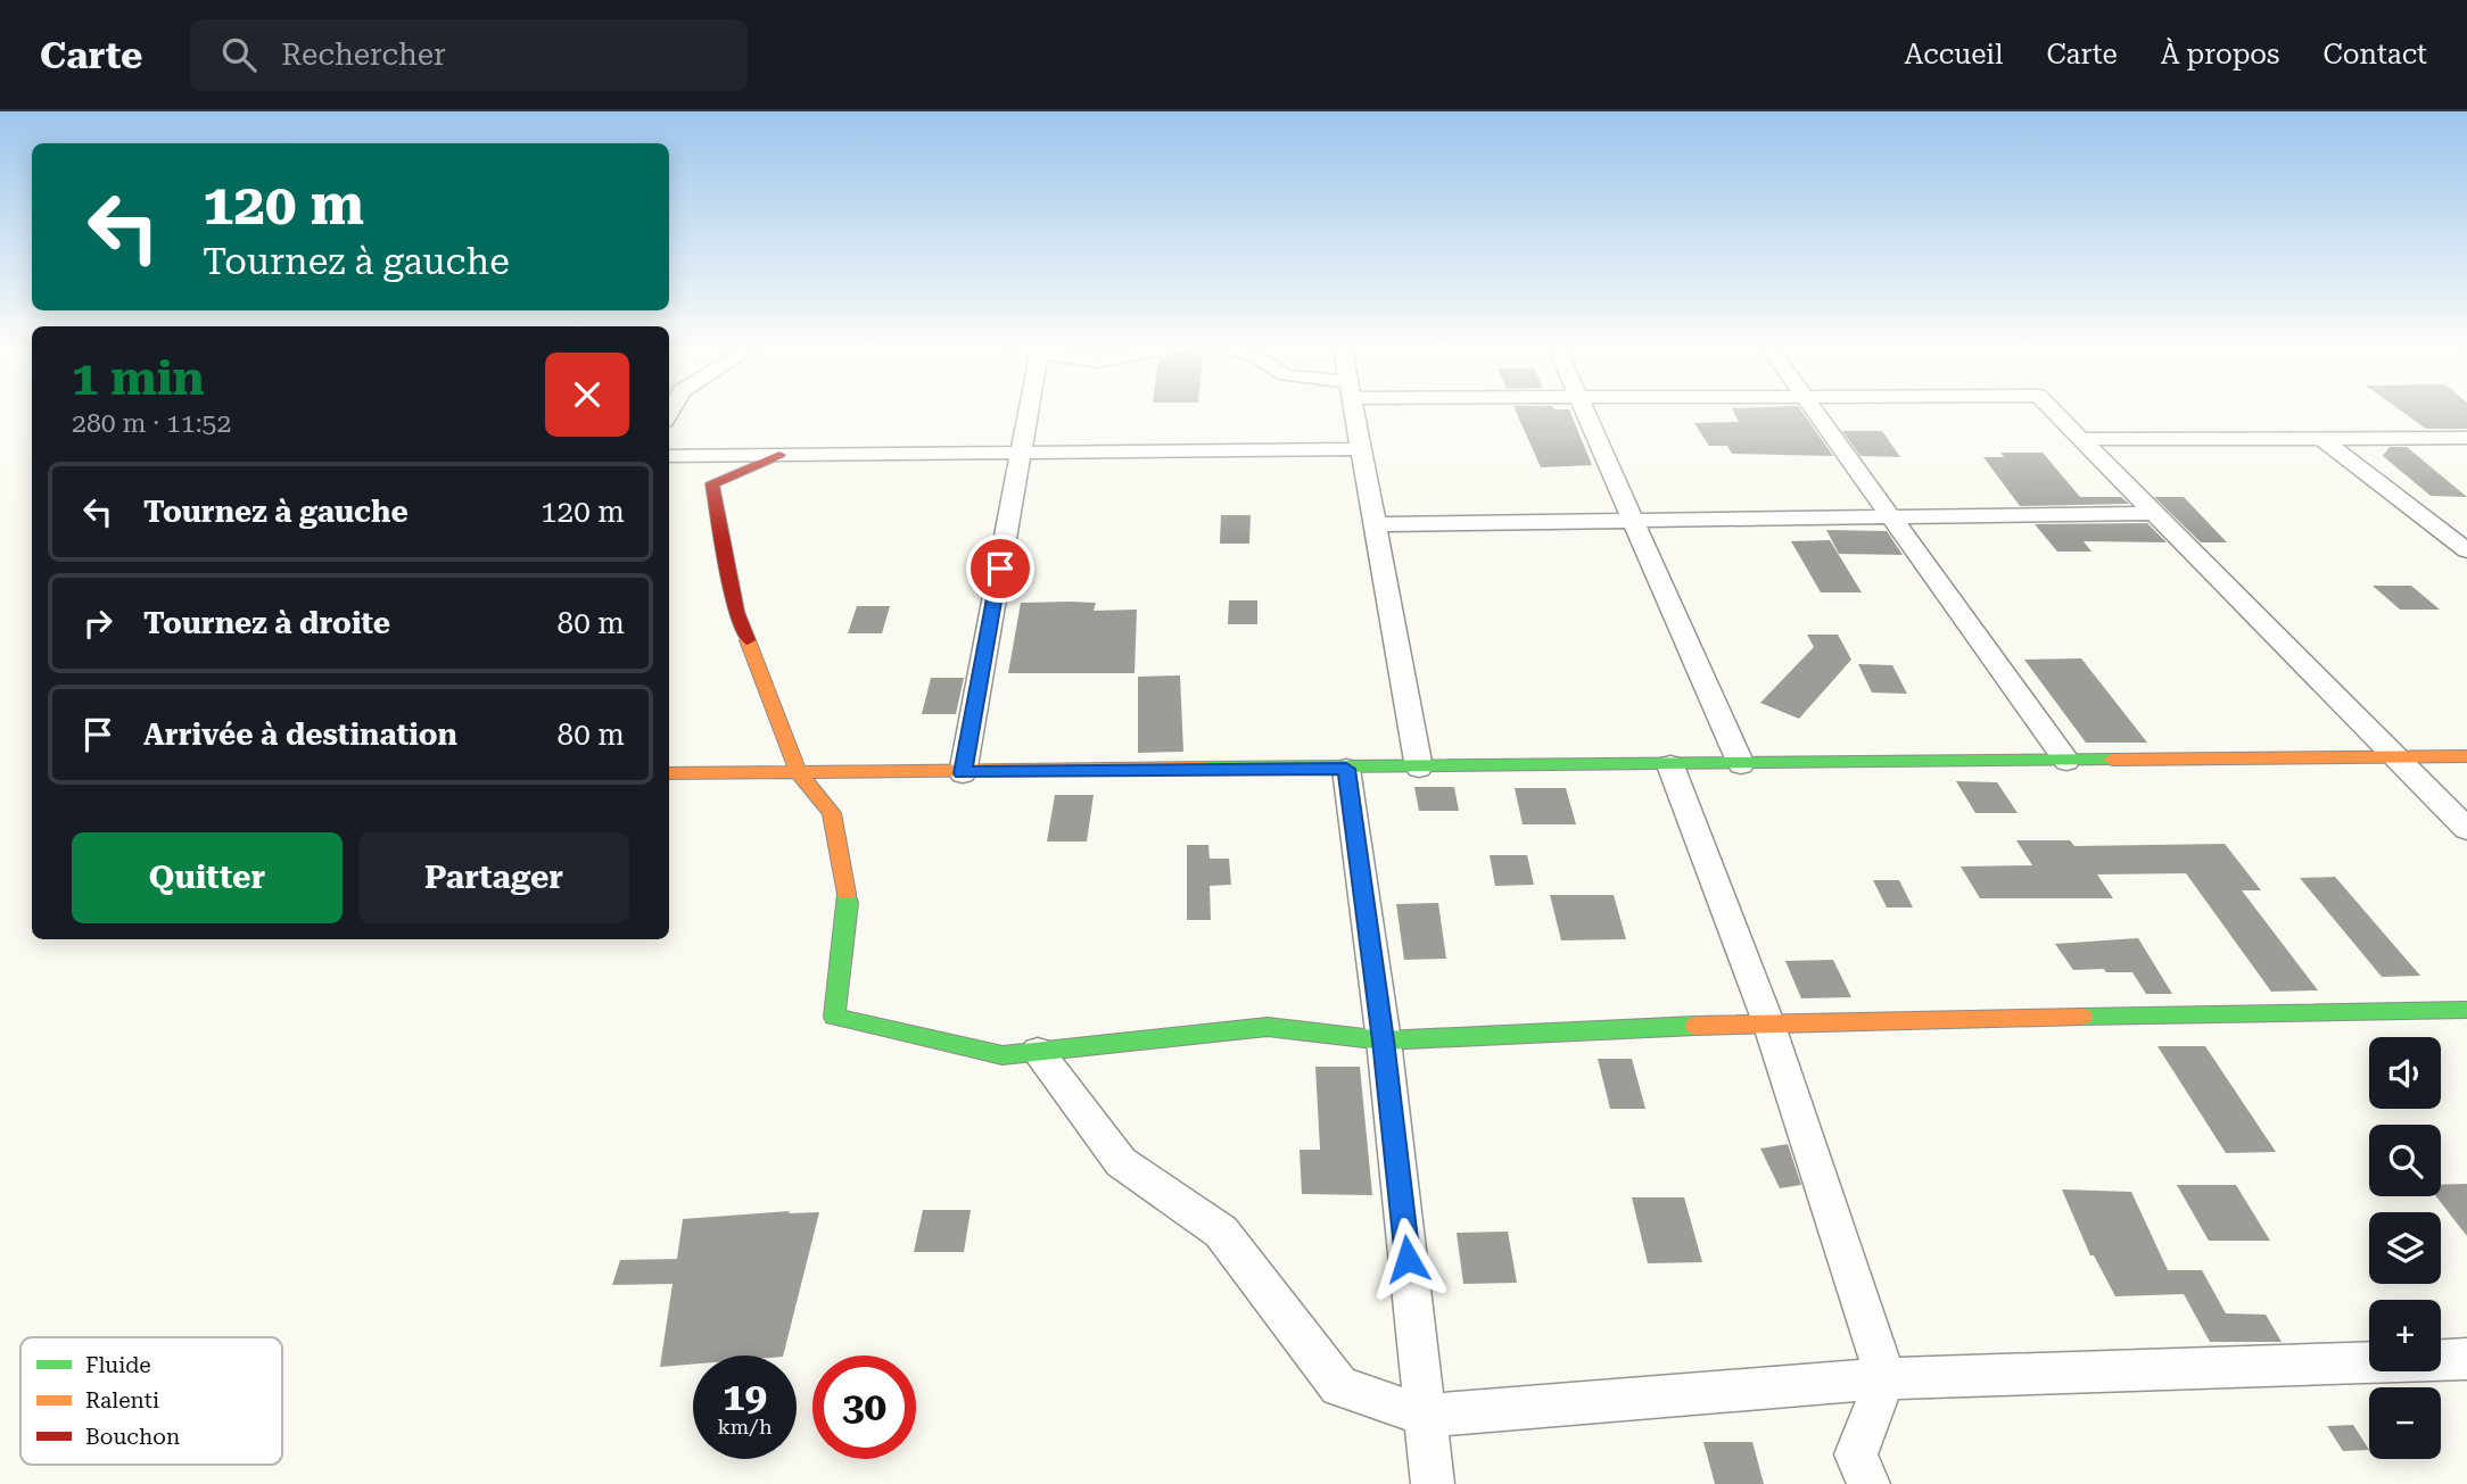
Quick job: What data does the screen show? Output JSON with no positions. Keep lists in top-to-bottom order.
{
  "legend": ["Fluide", "Ralenti", "Bouchon"],
  "page": {
    "header": "Carte",
    "search": "Rechercher",
    "nav": [
      "Accueil",
      "Carte",
      "À propos",
      "Contact"
    ],
    "turn": ["120 m", "Tournez à gauche"],
    "heading": ["1 min", "280 m · 11:52"],
    "list": [
      {
        "name": "Tournez à gauche",
        "value": "120 m"
      },
      {
        "name": "Tournez à droite",
        "value": "80 m"
      },
      {
        "name": "Arrivée à destination",
        "value": "80 m"
      }
    ],
    "buttons": ["Quitter", "Partager"],
    "map_buttons": ["+", "−"],
    "speed": "19 km/h",
    "limit": "30"
  }
}
